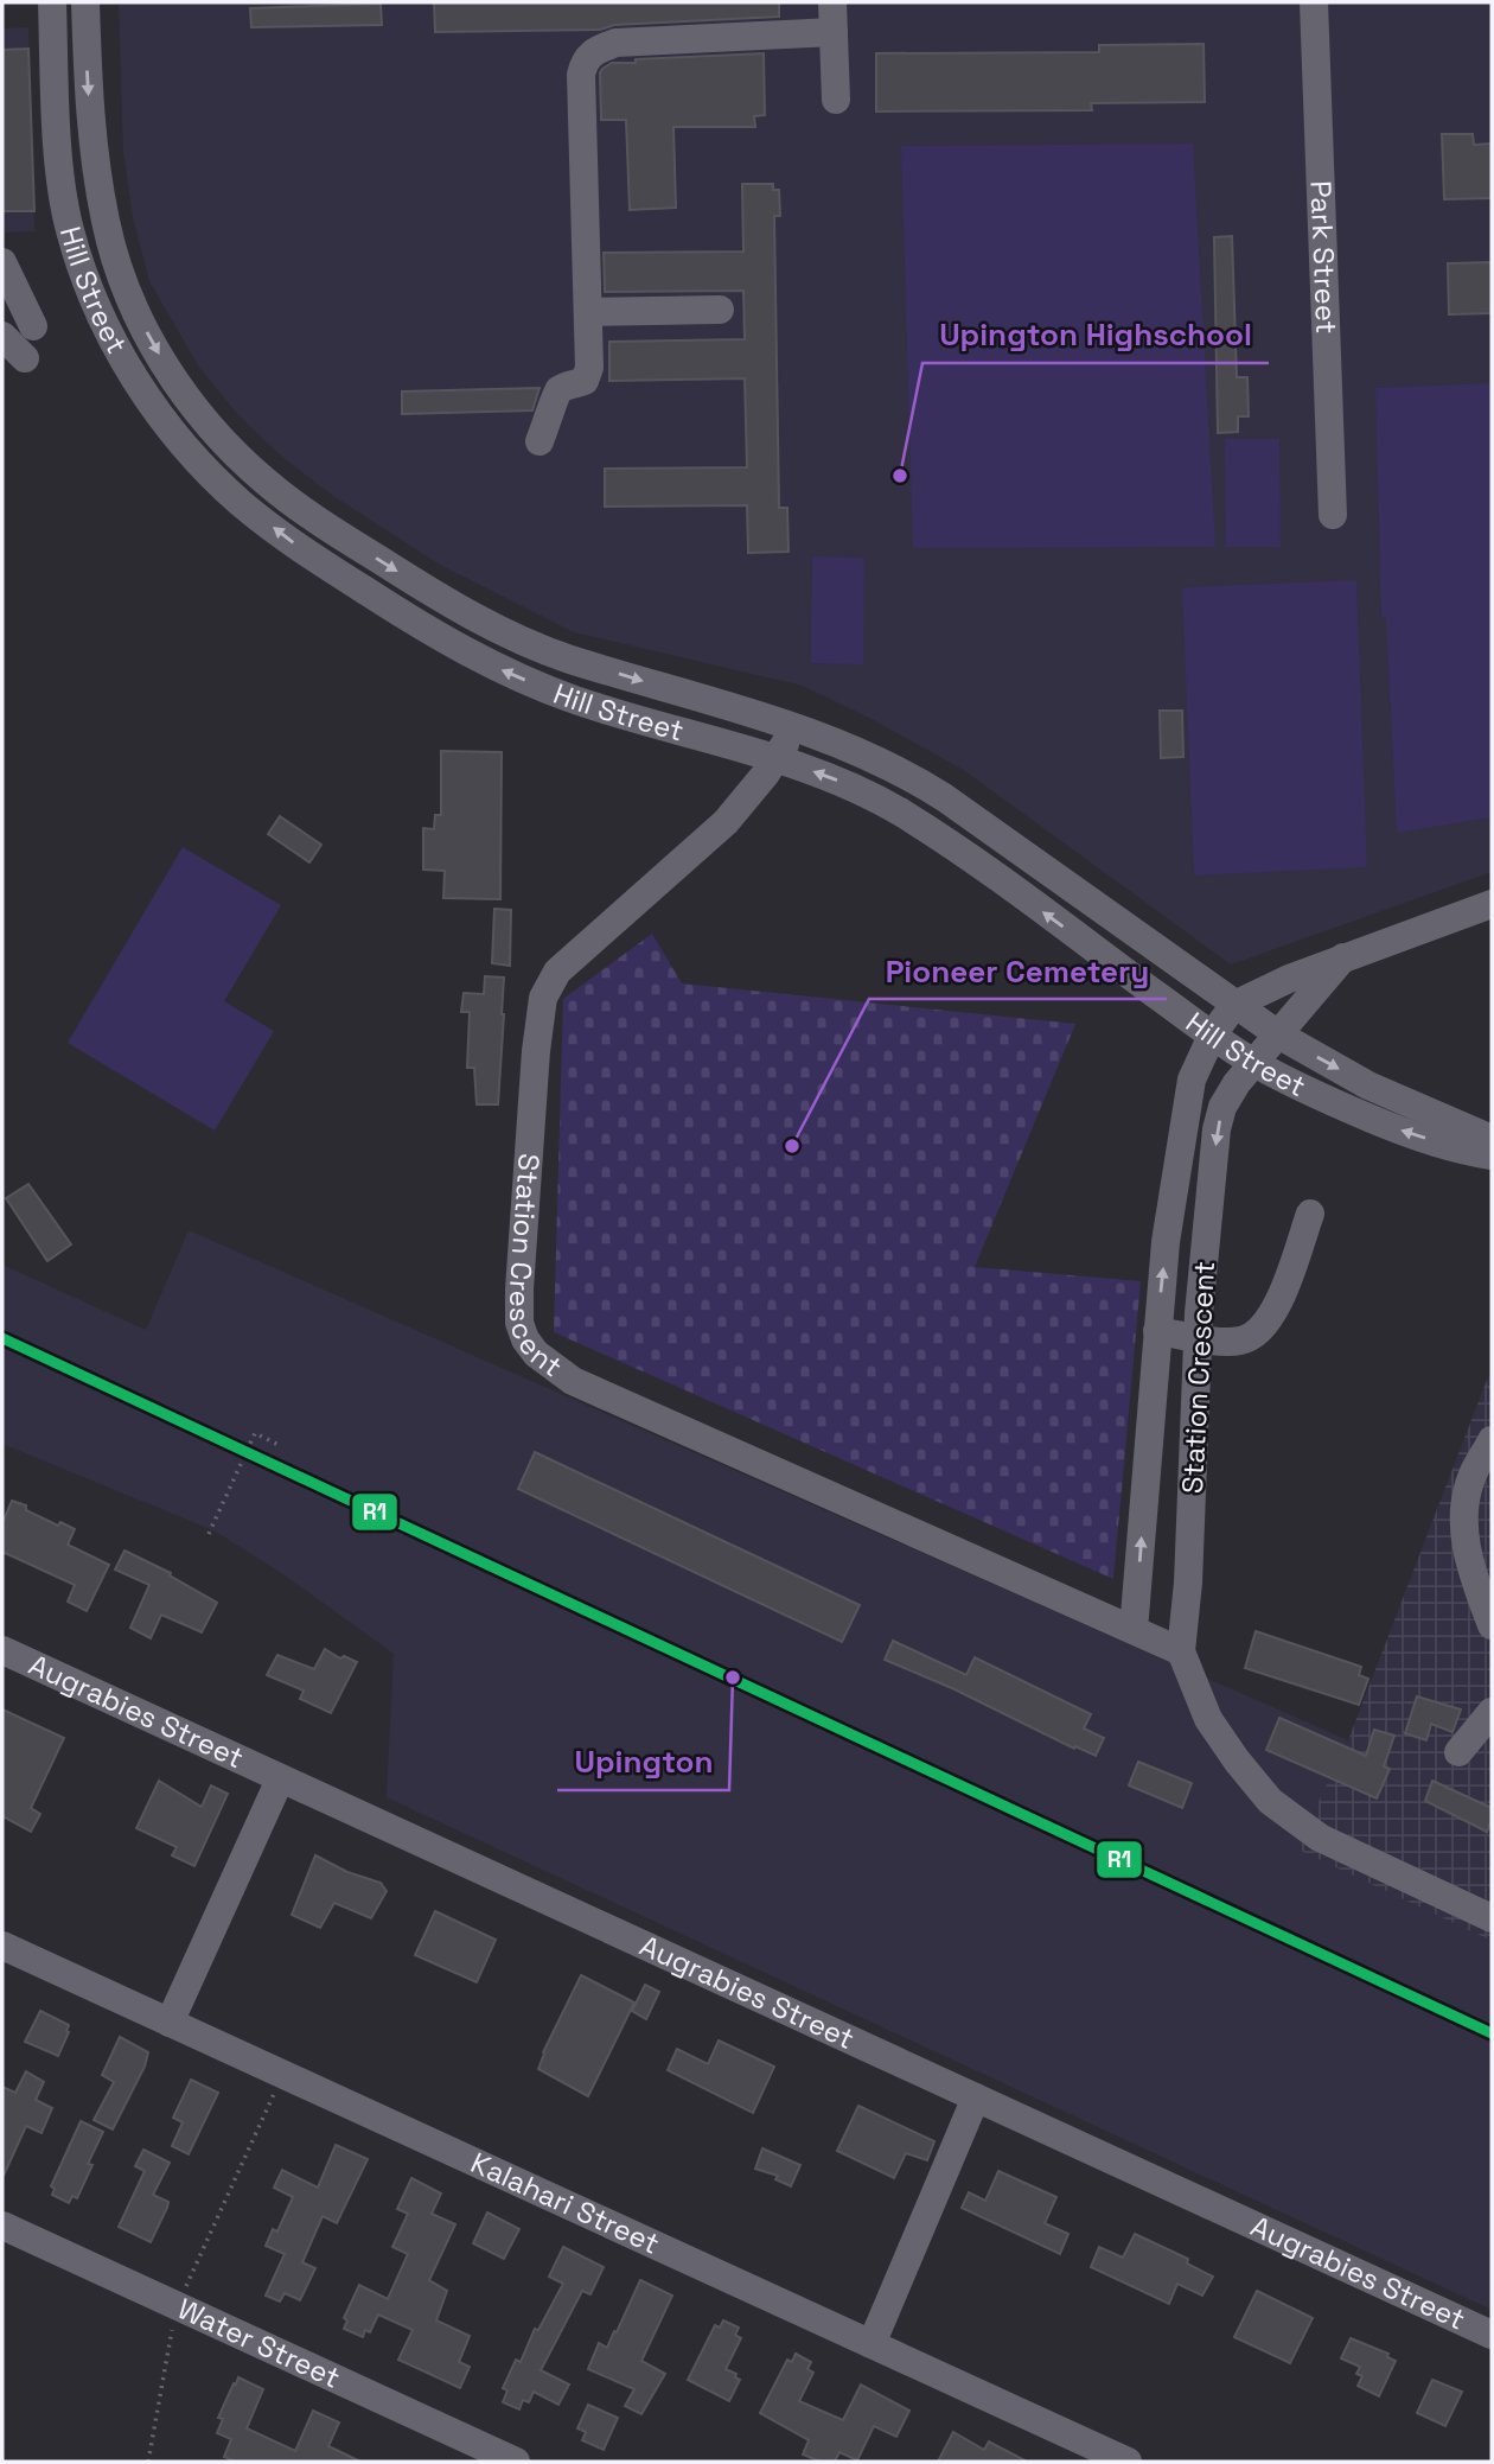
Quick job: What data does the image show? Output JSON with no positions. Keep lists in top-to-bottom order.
{
  "streets": {
    "street": [
      "Park Street",
      "Hill Street",
      "Station Crescent",
      "Augrabies Street",
      "Kalahari Street",
      "Water Street"
    ]
  },
  "crossings": [
    ["Hill Street", "Station Crescent"]
  ],
  "places": ["Upington Highschool", "Pioneer Cemetery", "Upington"],
  "lines": ["transit line R1"]
}
